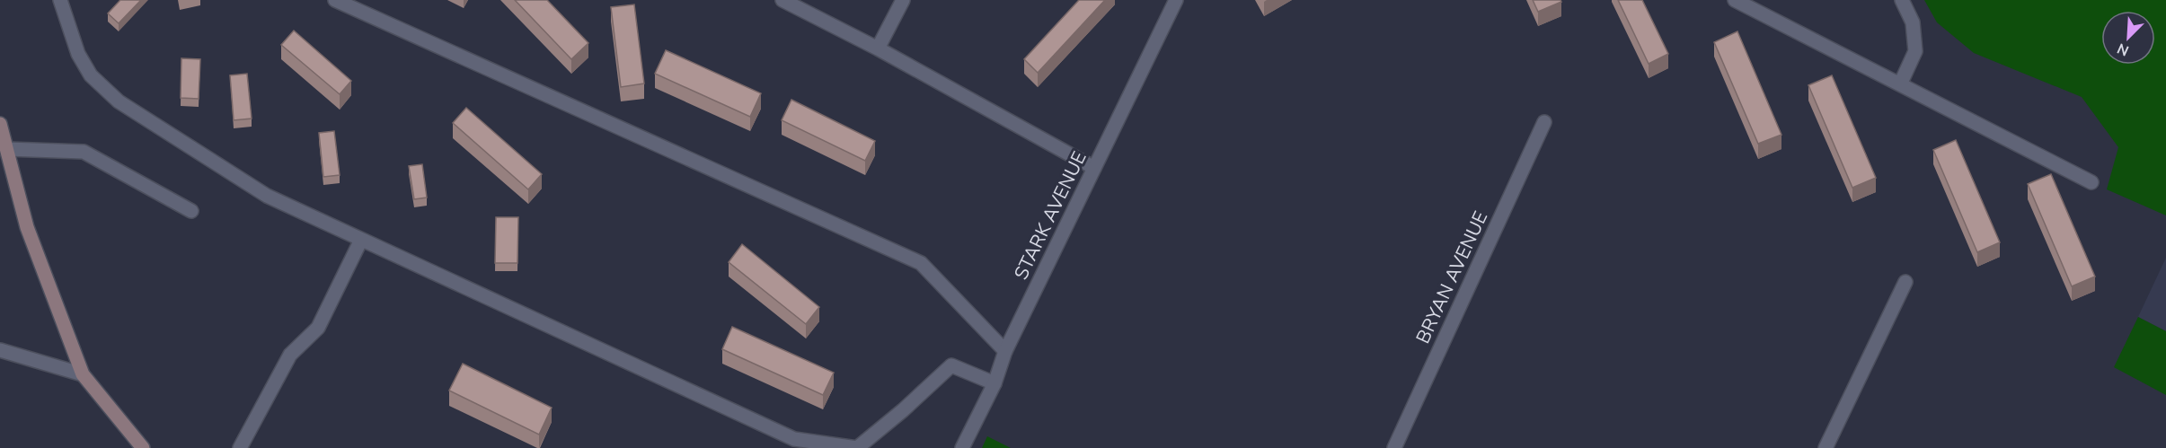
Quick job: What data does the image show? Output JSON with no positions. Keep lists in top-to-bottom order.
{
  "streets": {
    "street": ["STARK AVENUE", "BRYAN AVENUE"]
  },
  "north": "bottom left"
}
